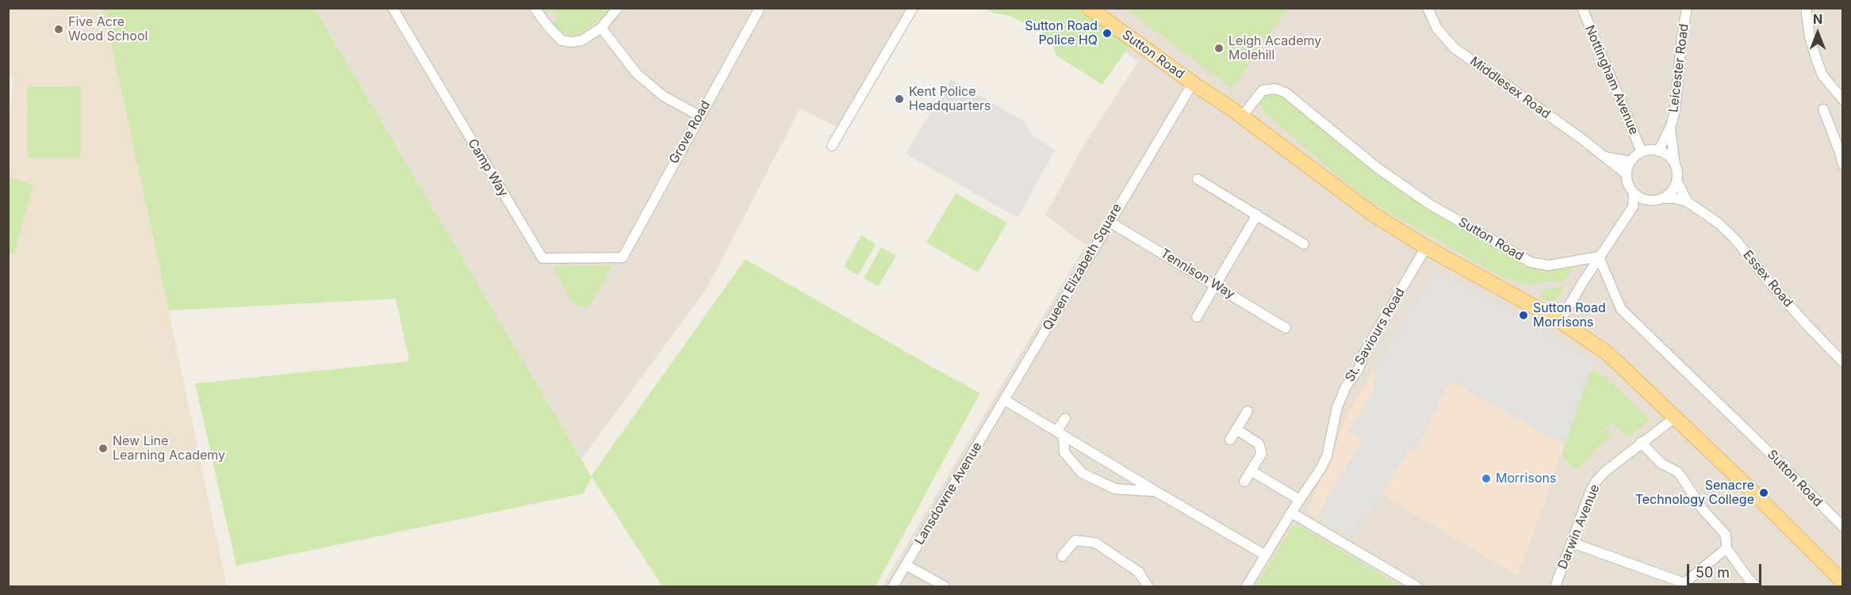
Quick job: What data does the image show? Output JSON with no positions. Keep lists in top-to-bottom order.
{
  "streets": {
    "main road": ["Sutton Road"],
    "street": [
      "Leicester Road",
      "Nottingham Avenue",
      "Middlesex Road",
      "Grove Road",
      "Camp Way",
      "Queen Elizabeth Square",
      "Tennison Way",
      "Essex Road",
      "St. Saviours Road",
      "Lansdowne Avenue",
      "Darwin Avenue"
    ]
  },
  "crossings": [
    ["Sutton Road", "Queen Elizabeth Square"],
    ["Sutton Road", "St. Saviours Road"],
    ["Sutton Road", "Darwin Avenue"],
    ["Leicester Road", "Nottingham Avenue"],
    ["Leicester Road", "Middlesex Road"],
    ["Leicester Road", "Essex Road"],
    ["Nottingham Avenue", "Middlesex Road"],
    ["Nottingham Avenue", "Essex Road"],
    ["Middlesex Road", "Essex Road"],
    ["Grove Road", "Camp Way"],
    ["Queen Elizabeth Square", "Tennison Way"],
    ["Queen Elizabeth Square", "Lansdowne Avenue"]
  ],
  "places": [
    "Five Acre Wood School",
    "Sutton Road Police HQ",
    "Leigh Academy Molehill",
    "Kent Police Headquarters",
    "Sutton Road Morrisons",
    "New Line Learning Academy",
    "Morrisons",
    "Senacre Technology College"
  ],
  "scale_bar": "50 m",
  "north": "top"
}
